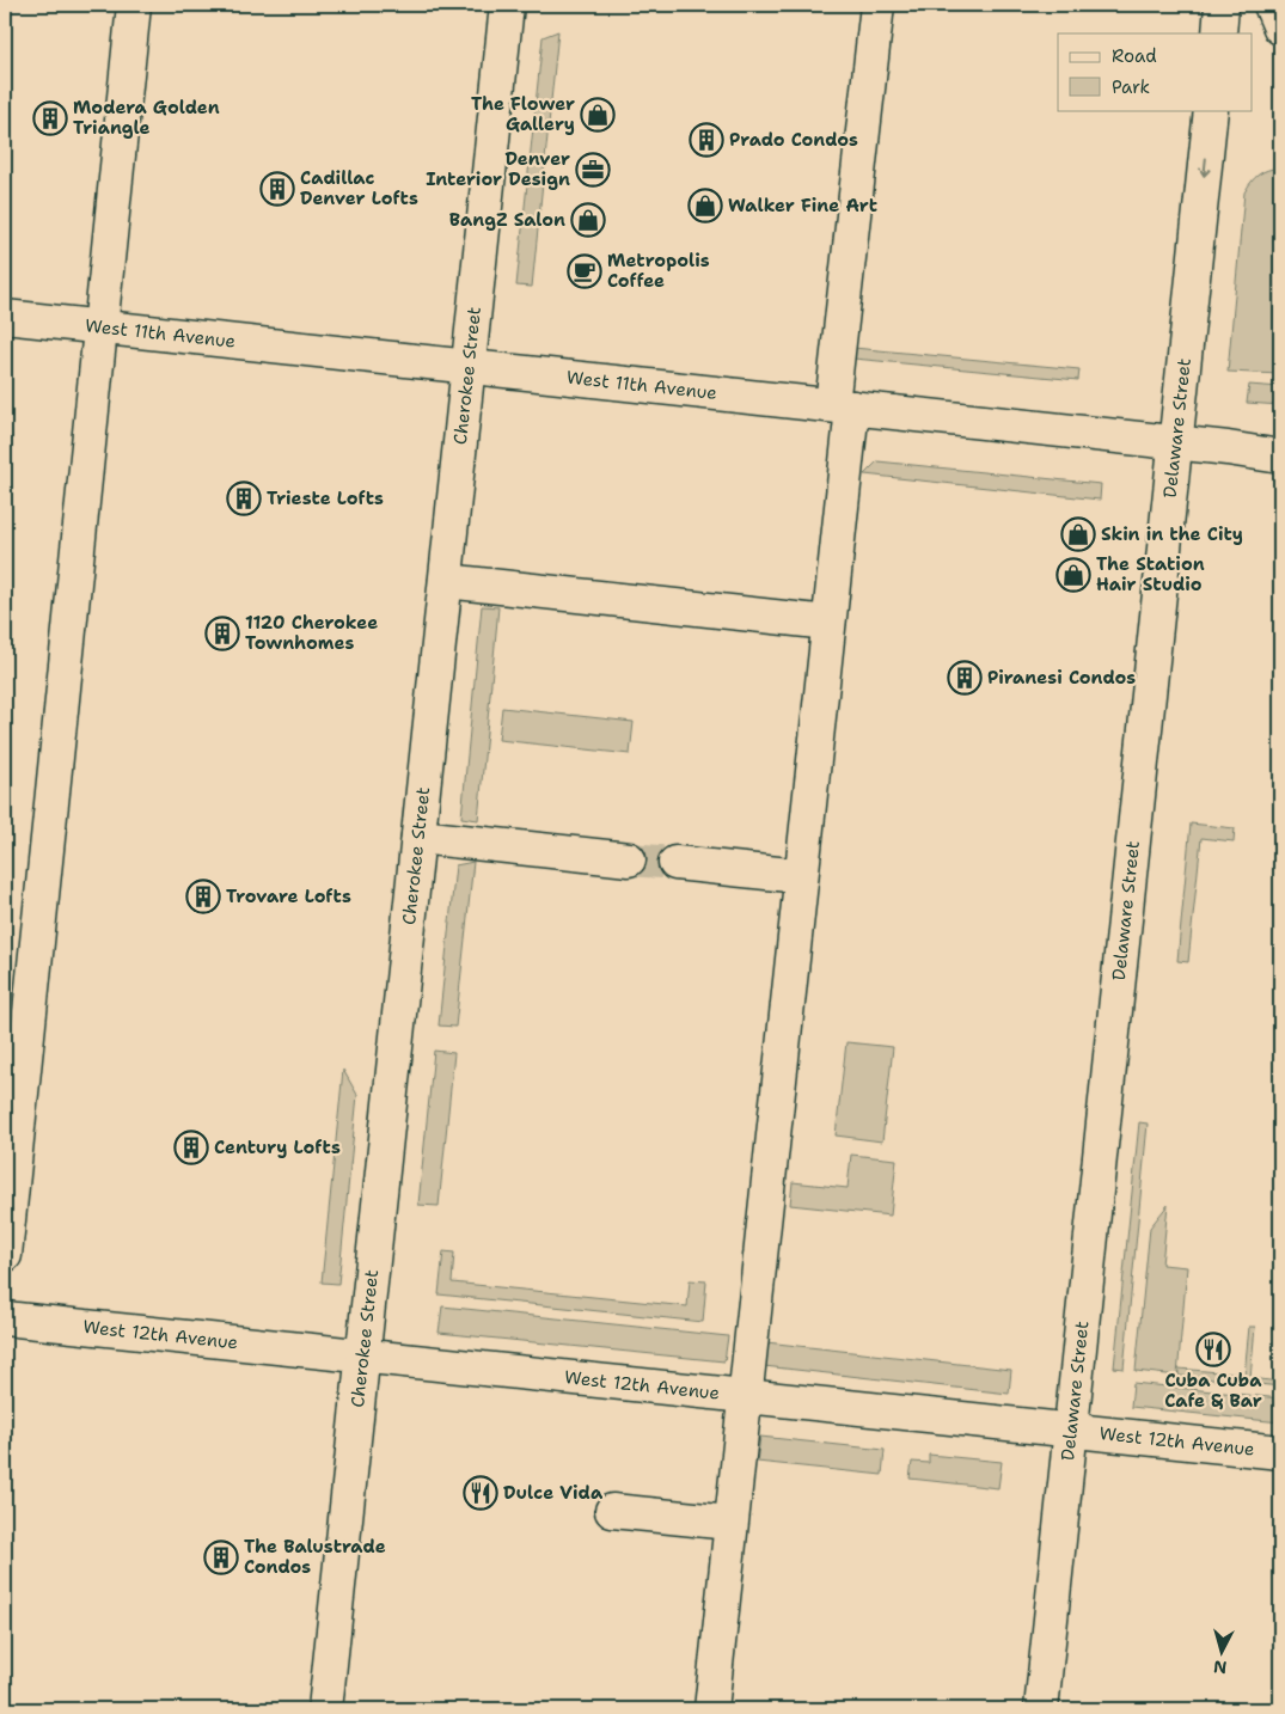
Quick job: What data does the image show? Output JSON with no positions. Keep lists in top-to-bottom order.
{
  "streets": {
    "street": [
      "West 11th Avenue",
      "Cherokee Street",
      "Delaware Street",
      "West 12th Avenue"
    ]
  },
  "crossings": [
    ["West 11th Avenue", "Cherokee Street"],
    ["West 11th Avenue", "Delaware Street"],
    ["Cherokee Street", "West 12th Avenue"],
    ["Delaware Street", "West 12th Avenue"]
  ],
  "places": {
    "shop": [
      "The Flower Gallery",
      "Walker Fine Art",
      "BangZ Salon",
      "Skin in the City",
      "The Station Hair Studio"
    ],
    "building": [
      "Modera Golden Triangle",
      "Prado Condos",
      "Cadillac Denver Lofts",
      "Trieste Lofts",
      "1120 Cherokee Townhomes",
      "Piranesi Condos",
      "Trovare Lofts",
      "Century Lofts",
      "The Balustrade Condos"
    ],
    "office": ["Denver Interior Design"],
    "cafe": ["Metropolis Coffee"],
    "restaurant": ["Cuba Cuba Cafe & Bar", "Dulce Vida"]
  },
  "legend": ["Road", "Park"],
  "north": "bottom"
}
